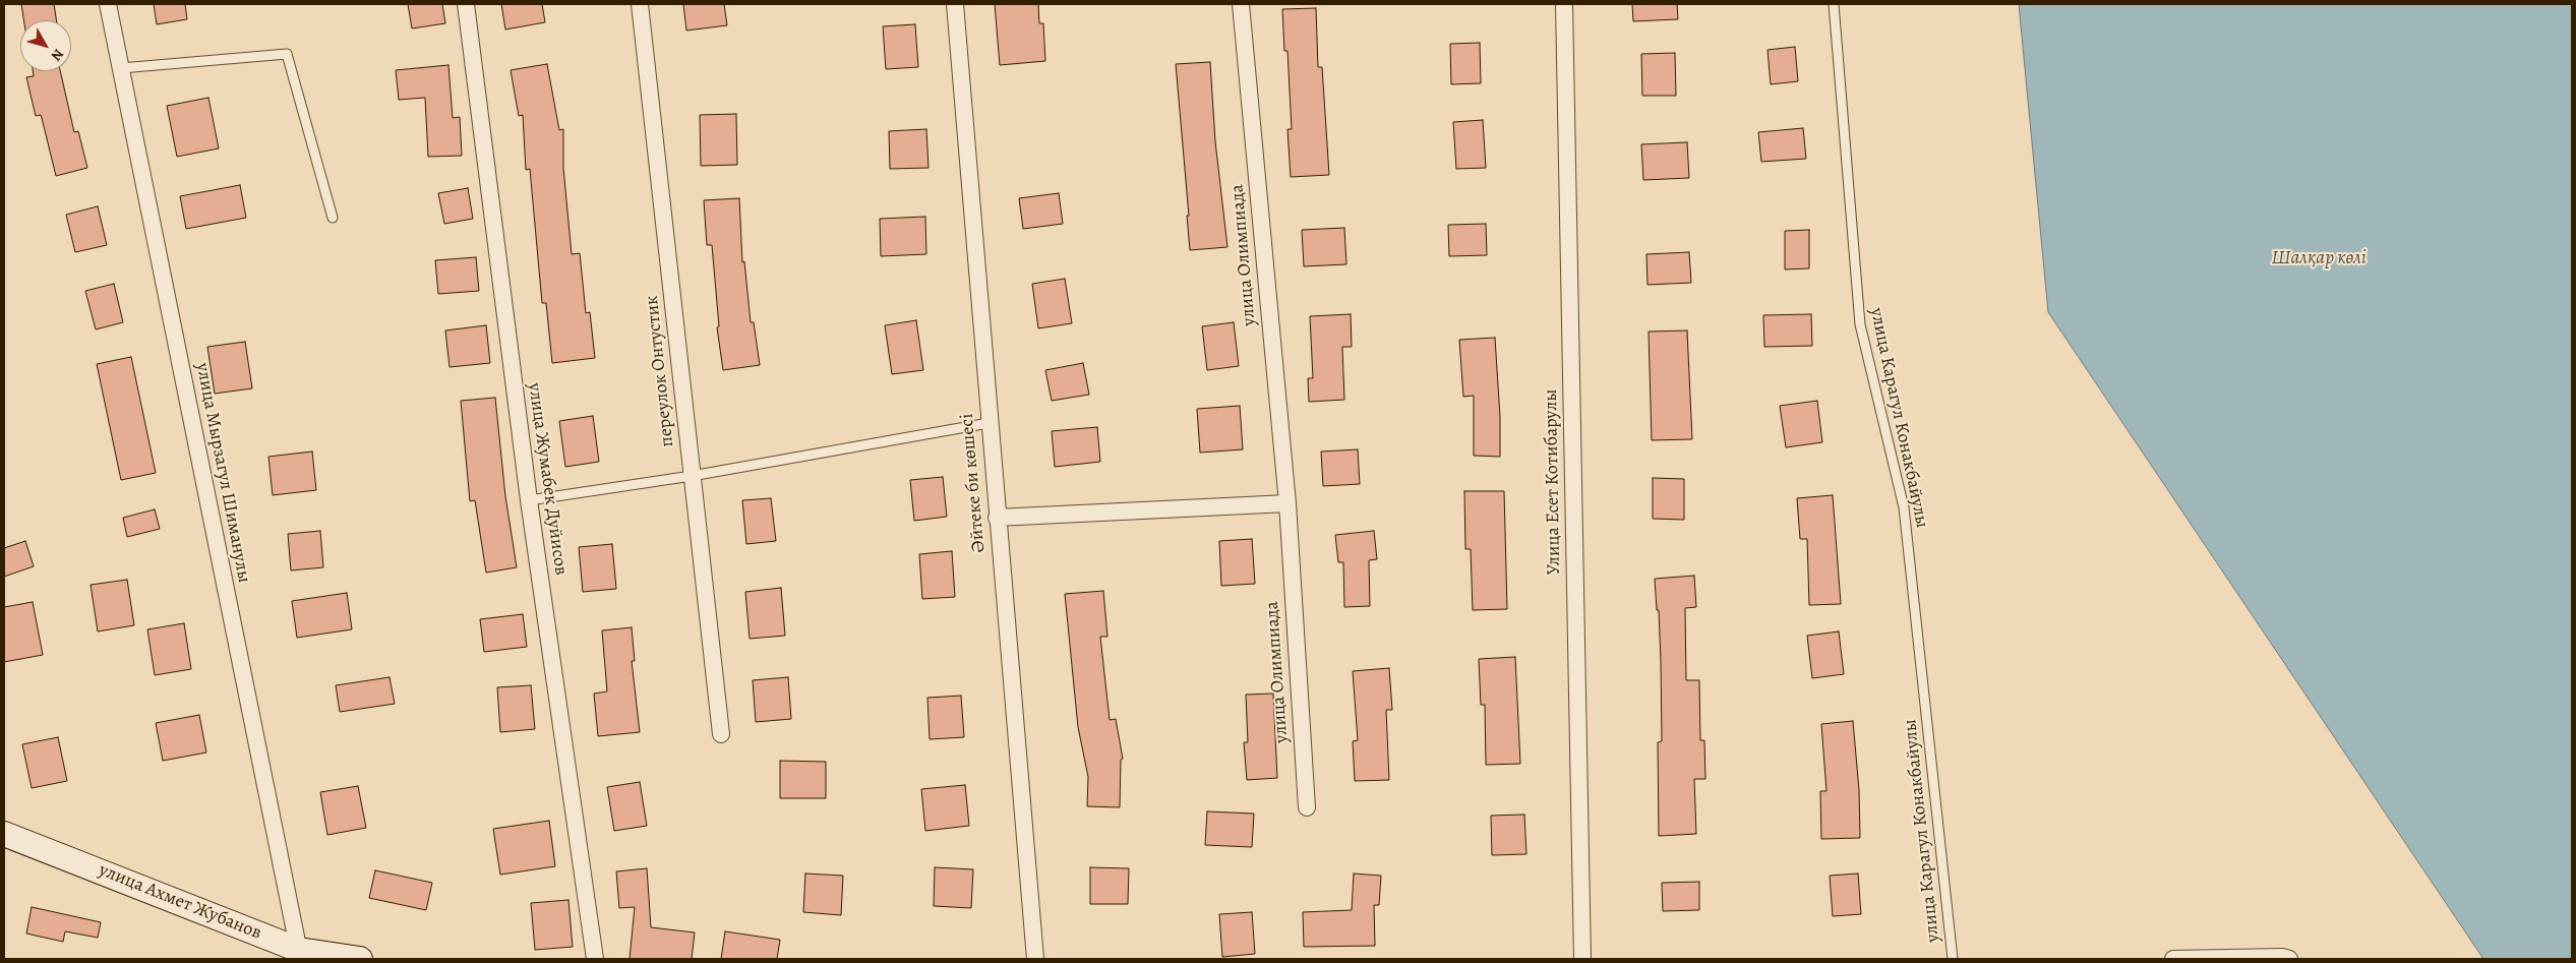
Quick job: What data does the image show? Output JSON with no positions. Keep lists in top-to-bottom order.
{
  "streets": {
    "main road": ["улица Ахмет Жубанов"],
    "street": [
      "улица Олимпиада",
      "переулок Онтустик",
      "улица Мырзагул Шиманулы",
      "улица Жумабек Дуйисов",
      "Улица Есет Котибарулы",
      "Әйтеке би көшесі"
    ],
    "lane": ["улица Карагул Конакбайулы"]
  },
  "crossings": [
    ["улица Мырзагул Шиманулы", "улица Ахмет Жубанов"]
  ],
  "water": ["Шалқар көлі"],
  "north": "bottom right"
}
